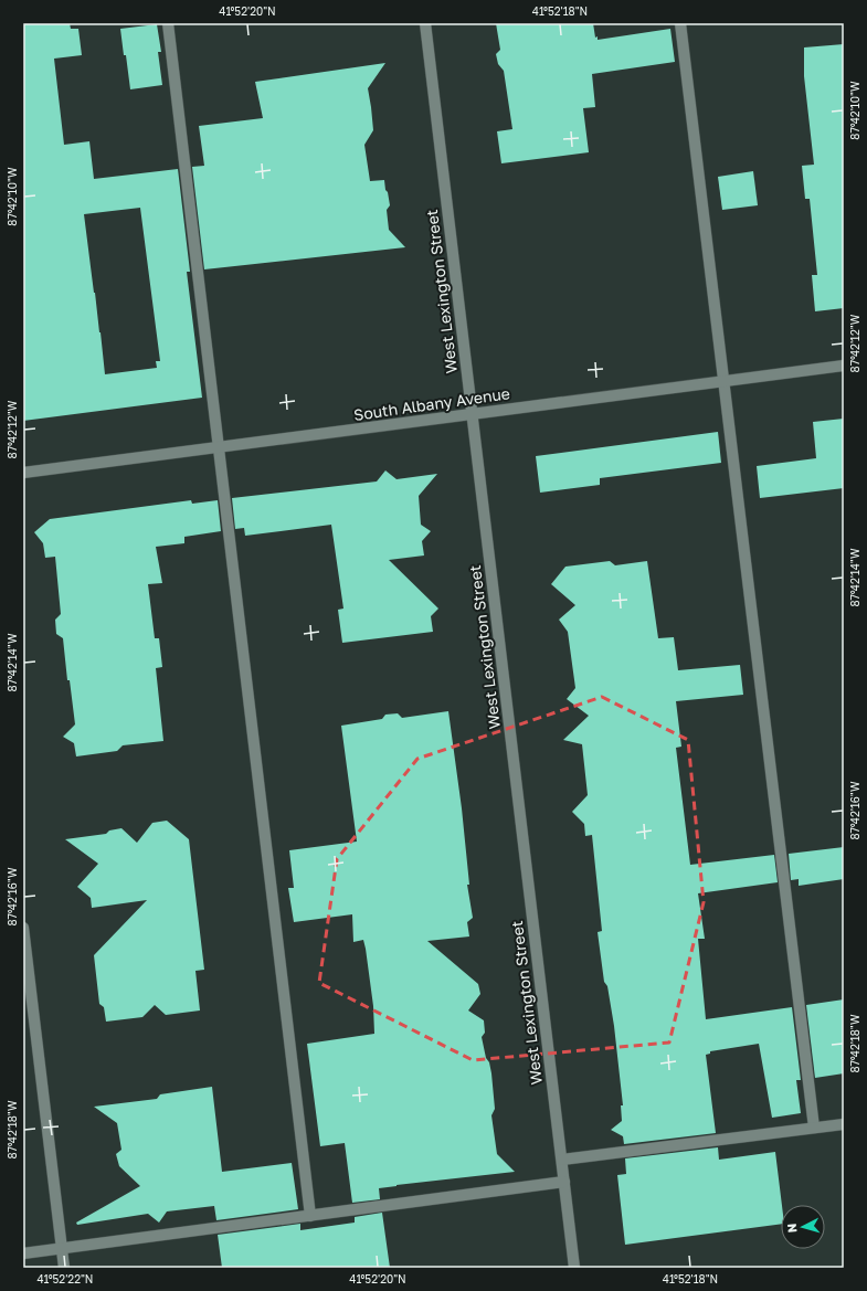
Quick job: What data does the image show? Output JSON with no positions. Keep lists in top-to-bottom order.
{
  "streets": {
    "street": ["West Lexington Street", "South Albany Avenue"]
  },
  "crossings": [
    ["West Lexington Street", "South Albany Avenue"]
  ],
  "north": "left",
  "coordinates": [
    "41°52'20\"N",
    "41°52'18\"N",
    "87°42'10\"W",
    "87°42'12\"W",
    "87°42'14\"W",
    "87°42'16\"W",
    "87°42'18\"W",
    "41°52'22\"N"
  ]
}
